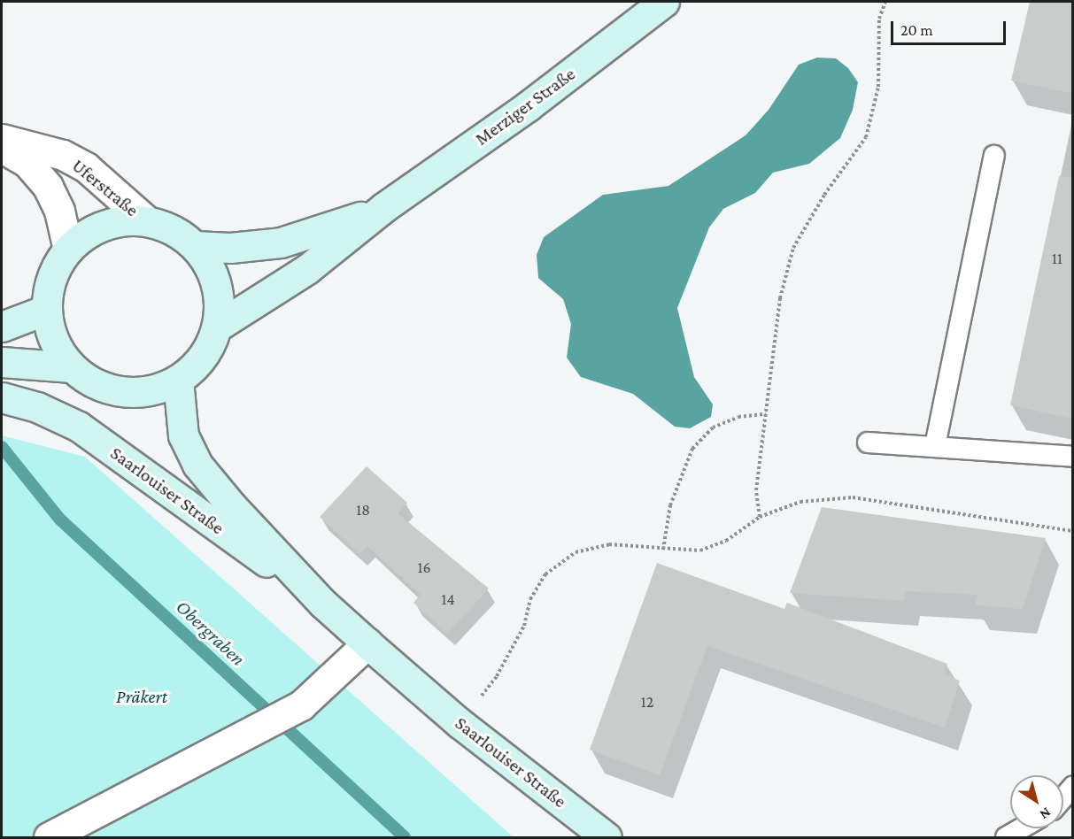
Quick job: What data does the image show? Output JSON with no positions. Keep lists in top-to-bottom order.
{
  "streets": {
    "main road": ["Merziger Straße", "Saarlouiser Straße"],
    "street": ["Uferstraße"]
  },
  "crossings": [
    ["Merziger Straße", "Uferstraße"],
    ["Merziger Straße", "Saarlouiser Straße"],
    ["Uferstraße", "Saarlouiser Straße"]
  ],
  "water": ["Obergraben"],
  "parks": ["Präkert"],
  "house_numbers": [
    "11",
    "18",
    "16",
    "14",
    "12"
  ],
  "scale_bar": "20 m",
  "north": "bottom right"
}
